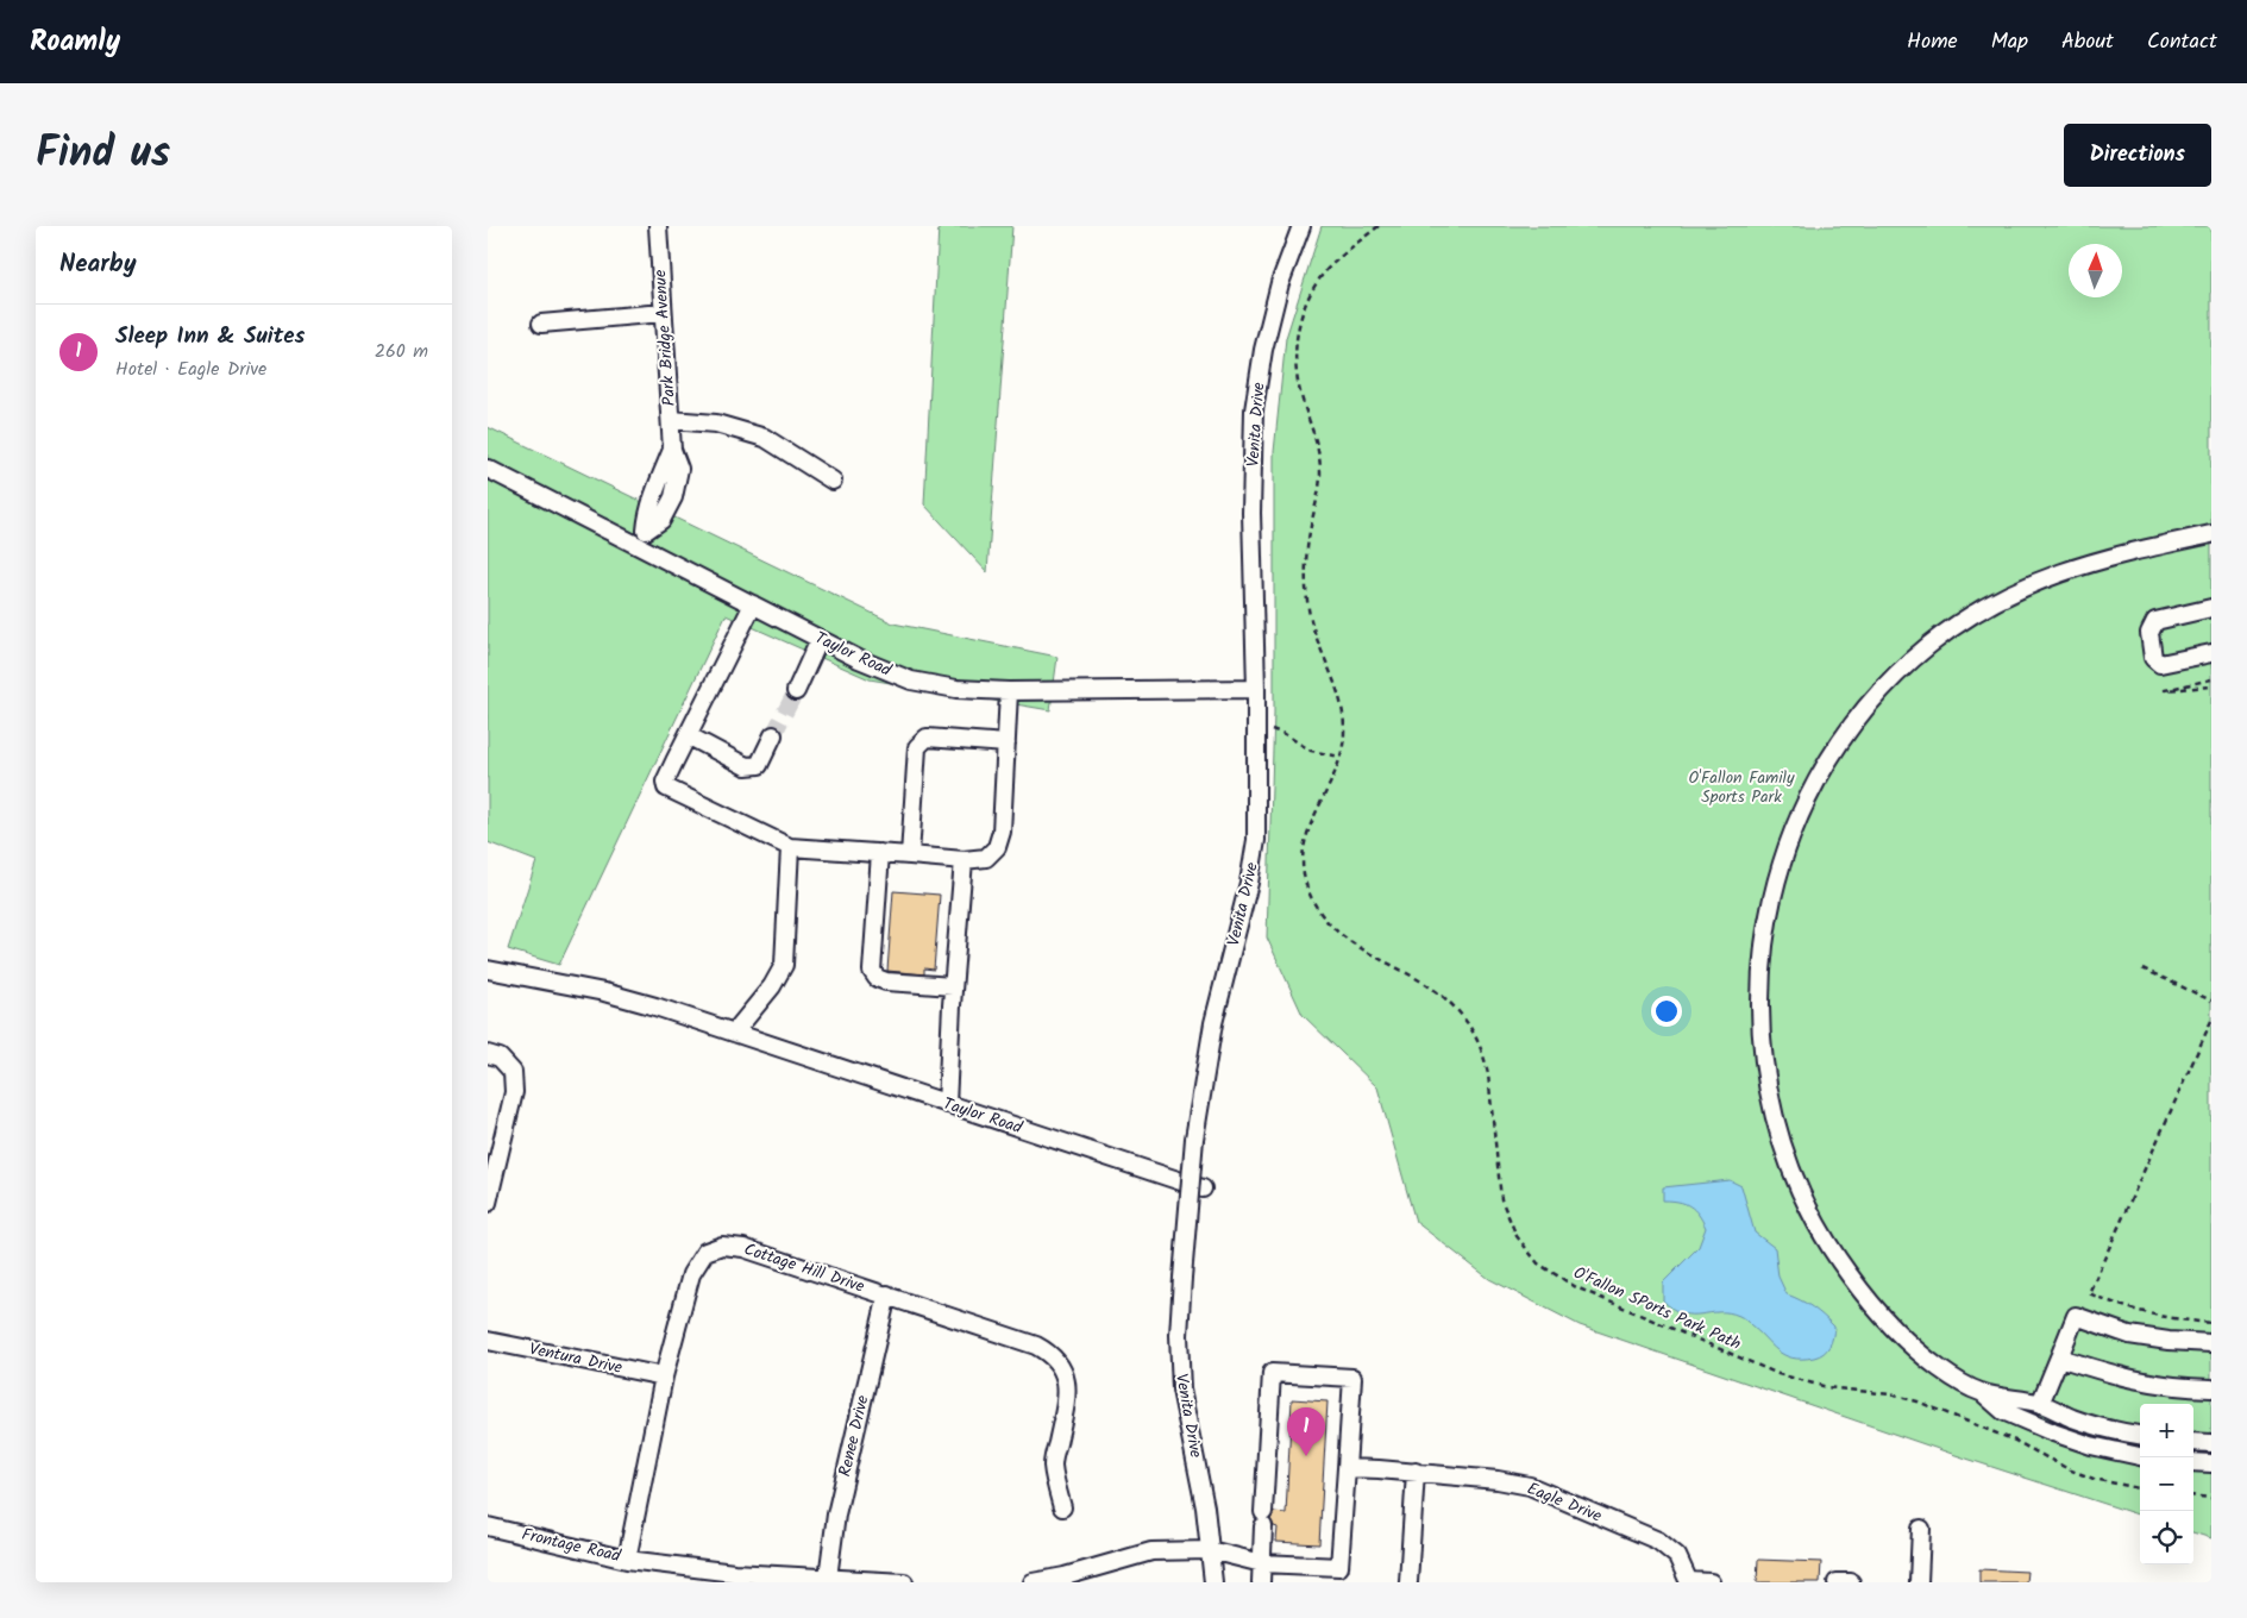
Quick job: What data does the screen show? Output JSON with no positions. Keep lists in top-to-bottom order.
{
  "streets": {
    "street": [
      "Park Bridge Avenue",
      "Venita Drive",
      "Taylor Road",
      "Cottage Hill Drive",
      "Ventura Drive",
      "Renee Drive",
      "Eagle Drive",
      "Frontage Road"
    ],
    "path": ["O'Fallon SPorts Park Path"]
  },
  "crossings": [
    ["Park Bridge Avenue", "Taylor Road"],
    ["Venita Drive", "Taylor Road"],
    ["Cottage Hill Drive", "Ventura Drive"],
    ["Cottage Hill Drive", "Renee Drive"],
    ["Cottage Hill Drive", "Frontage Road"],
    ["Renee Drive", "Frontage Road"]
  ],
  "parks": ["O'Fallon Family Sports Park"],
  "north": "top",
  "page": {
    "header": "Roamly",
    "nav": [
      "Home",
      "Map",
      "About",
      "Contact"
    ],
    "title": "Find us",
    "buttons": "Directions",
    "heading": "Nearby",
    "list": [
      {
        "mark": "1",
        "name": "Sleep Inn & Suites",
        "note": "Hotel · Eagle Drive",
        "value": "260 m"
      }
    ],
    "map_buttons": ["+", "−"],
    "pins": "1"
  }
}
